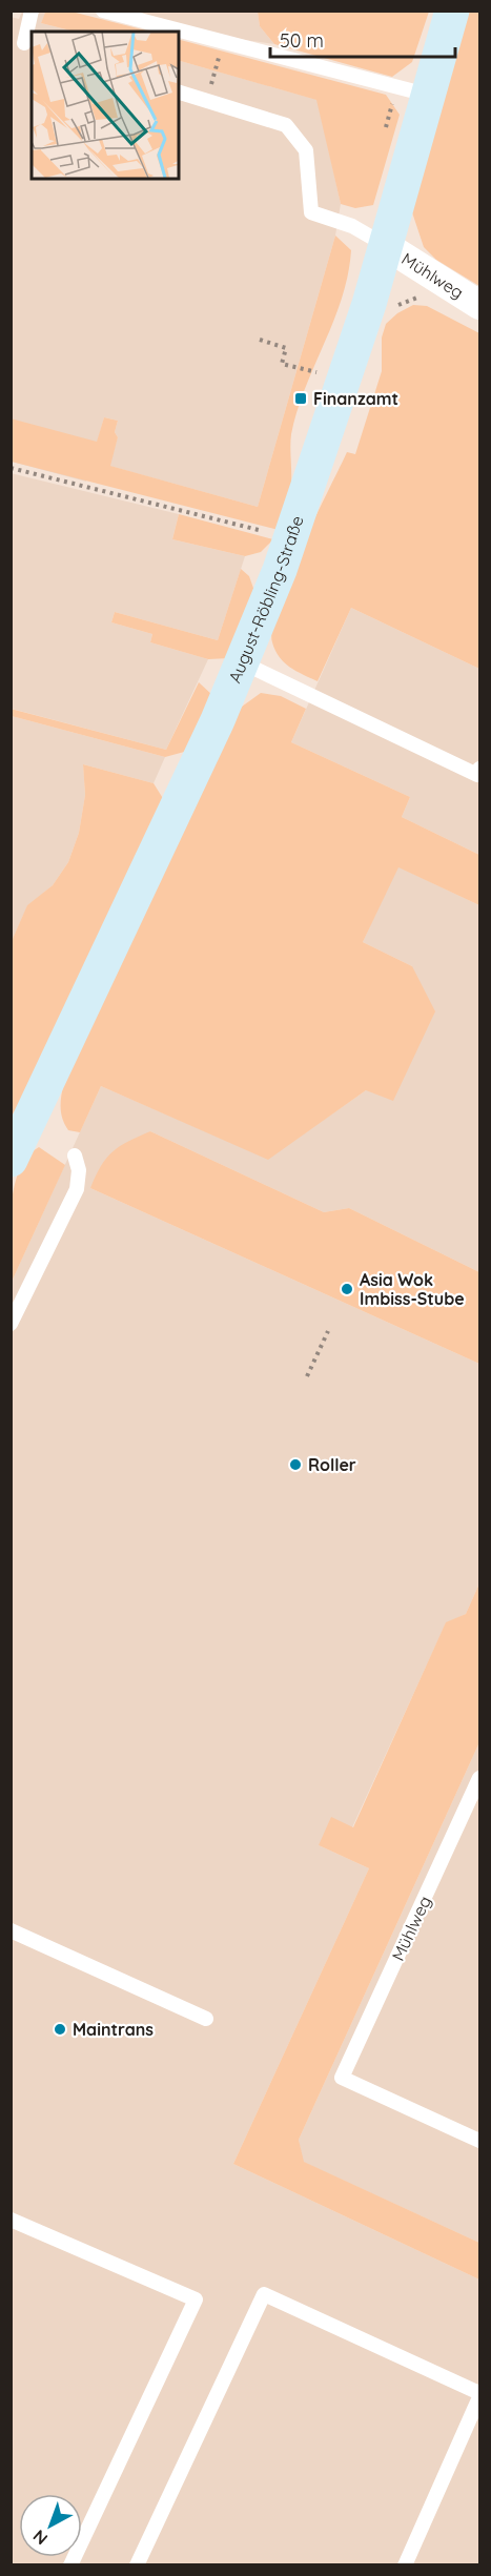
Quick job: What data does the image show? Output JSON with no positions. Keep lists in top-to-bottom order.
{
  "streets": {
    "street": ["Mühlweg", "August-Röbling-Straße"]
  },
  "crossings": [
    ["Mühlweg", "August-Röbling-Straße"]
  ],
  "places": {
    "transit": ["Finanzamt"],
    "other": ["Asia Wok Imbiss-Stube", "Roller", "Maintrans"]
  },
  "scale_bar": "50 m",
  "north": "bottom left"
}
